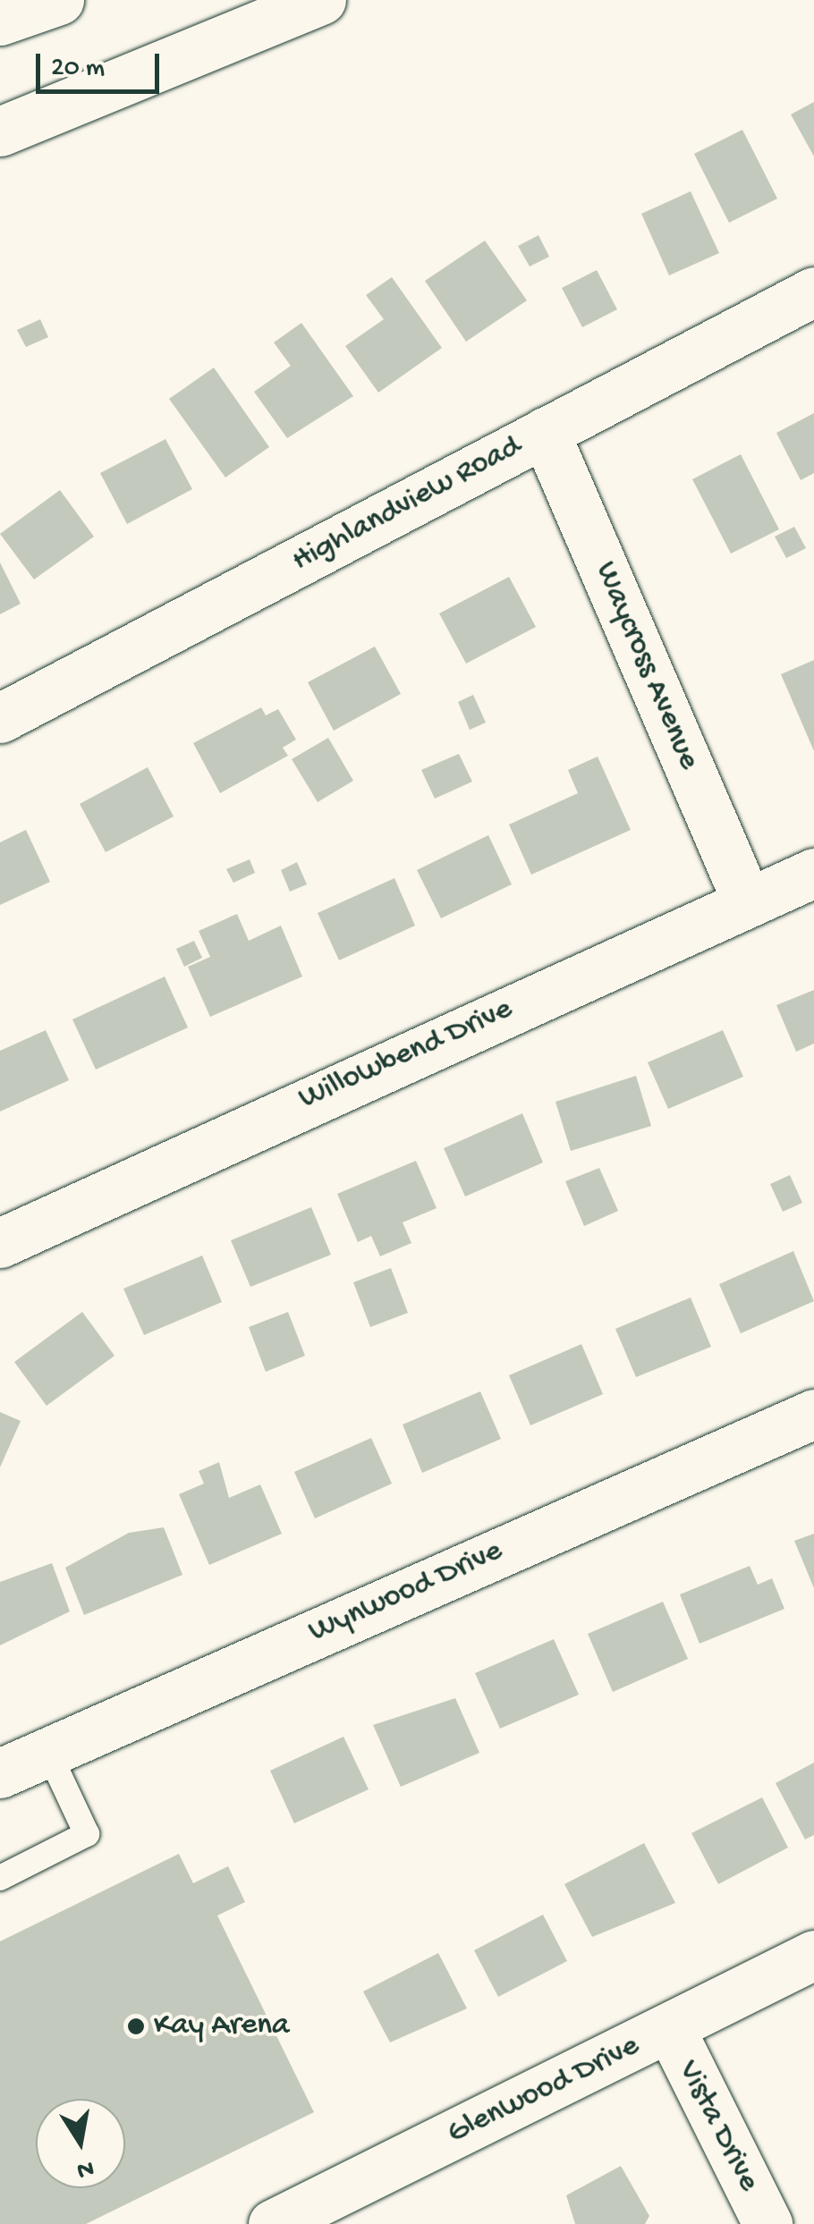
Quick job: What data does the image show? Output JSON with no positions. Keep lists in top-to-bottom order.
{
  "streets": {
    "main road": [
      "Highlandview Road",
      "Waycross Avenue",
      "Willowbend Drive",
      "Wynwood Drive",
      "Glenwood Drive",
      "Vista Drive"
    ]
  },
  "crossings": [
    ["Highlandview Road", "Waycross Avenue"],
    ["Waycross Avenue", "Willowbend Drive"],
    ["Glenwood Drive", "Vista Drive"]
  ],
  "places": ["Kay Arena"],
  "scale_bar": "20 m",
  "north": "bottom"
}
